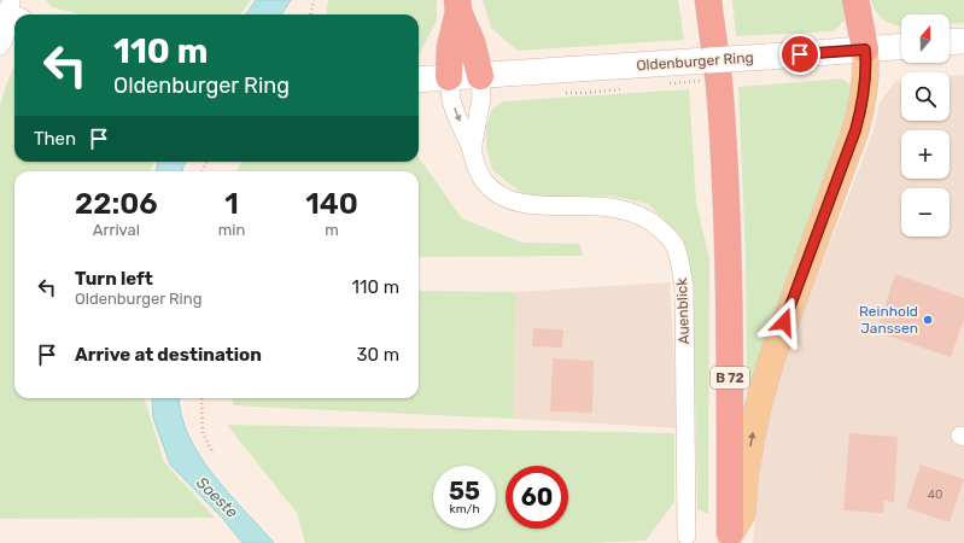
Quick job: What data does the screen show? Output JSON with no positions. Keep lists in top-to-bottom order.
{
  "streets": {
    "highway": ["B 72"],
    "main road": ["Oldenburger Ring"],
    "street": ["Auenblick"]
  },
  "crossings": [
    ["Oldenburger Ring", "Auenblick"]
  ],
  "water": ["Soeste"],
  "places": ["Reinhold Janssen"],
  "house_numbers": ["40"],
  "north": "top",
  "page": {
    "map_buttons": ["+", "−"],
    "turn": ["110 m", "Oldenburger Ring"],
    "then": "Then",
    "eta": [
      "22:06",
      "Arrival",
      "1",
      "min",
      "140",
      "m"
    ],
    "list": [
      {
        "name": "Turn left",
        "note": "Oldenburger Ring",
        "value": "110 m"
      },
      {
        "name": "Arrive at destination",
        "value": "30 m"
      }
    ],
    "speed": "55 km/h",
    "limit": "60"
  }
}
